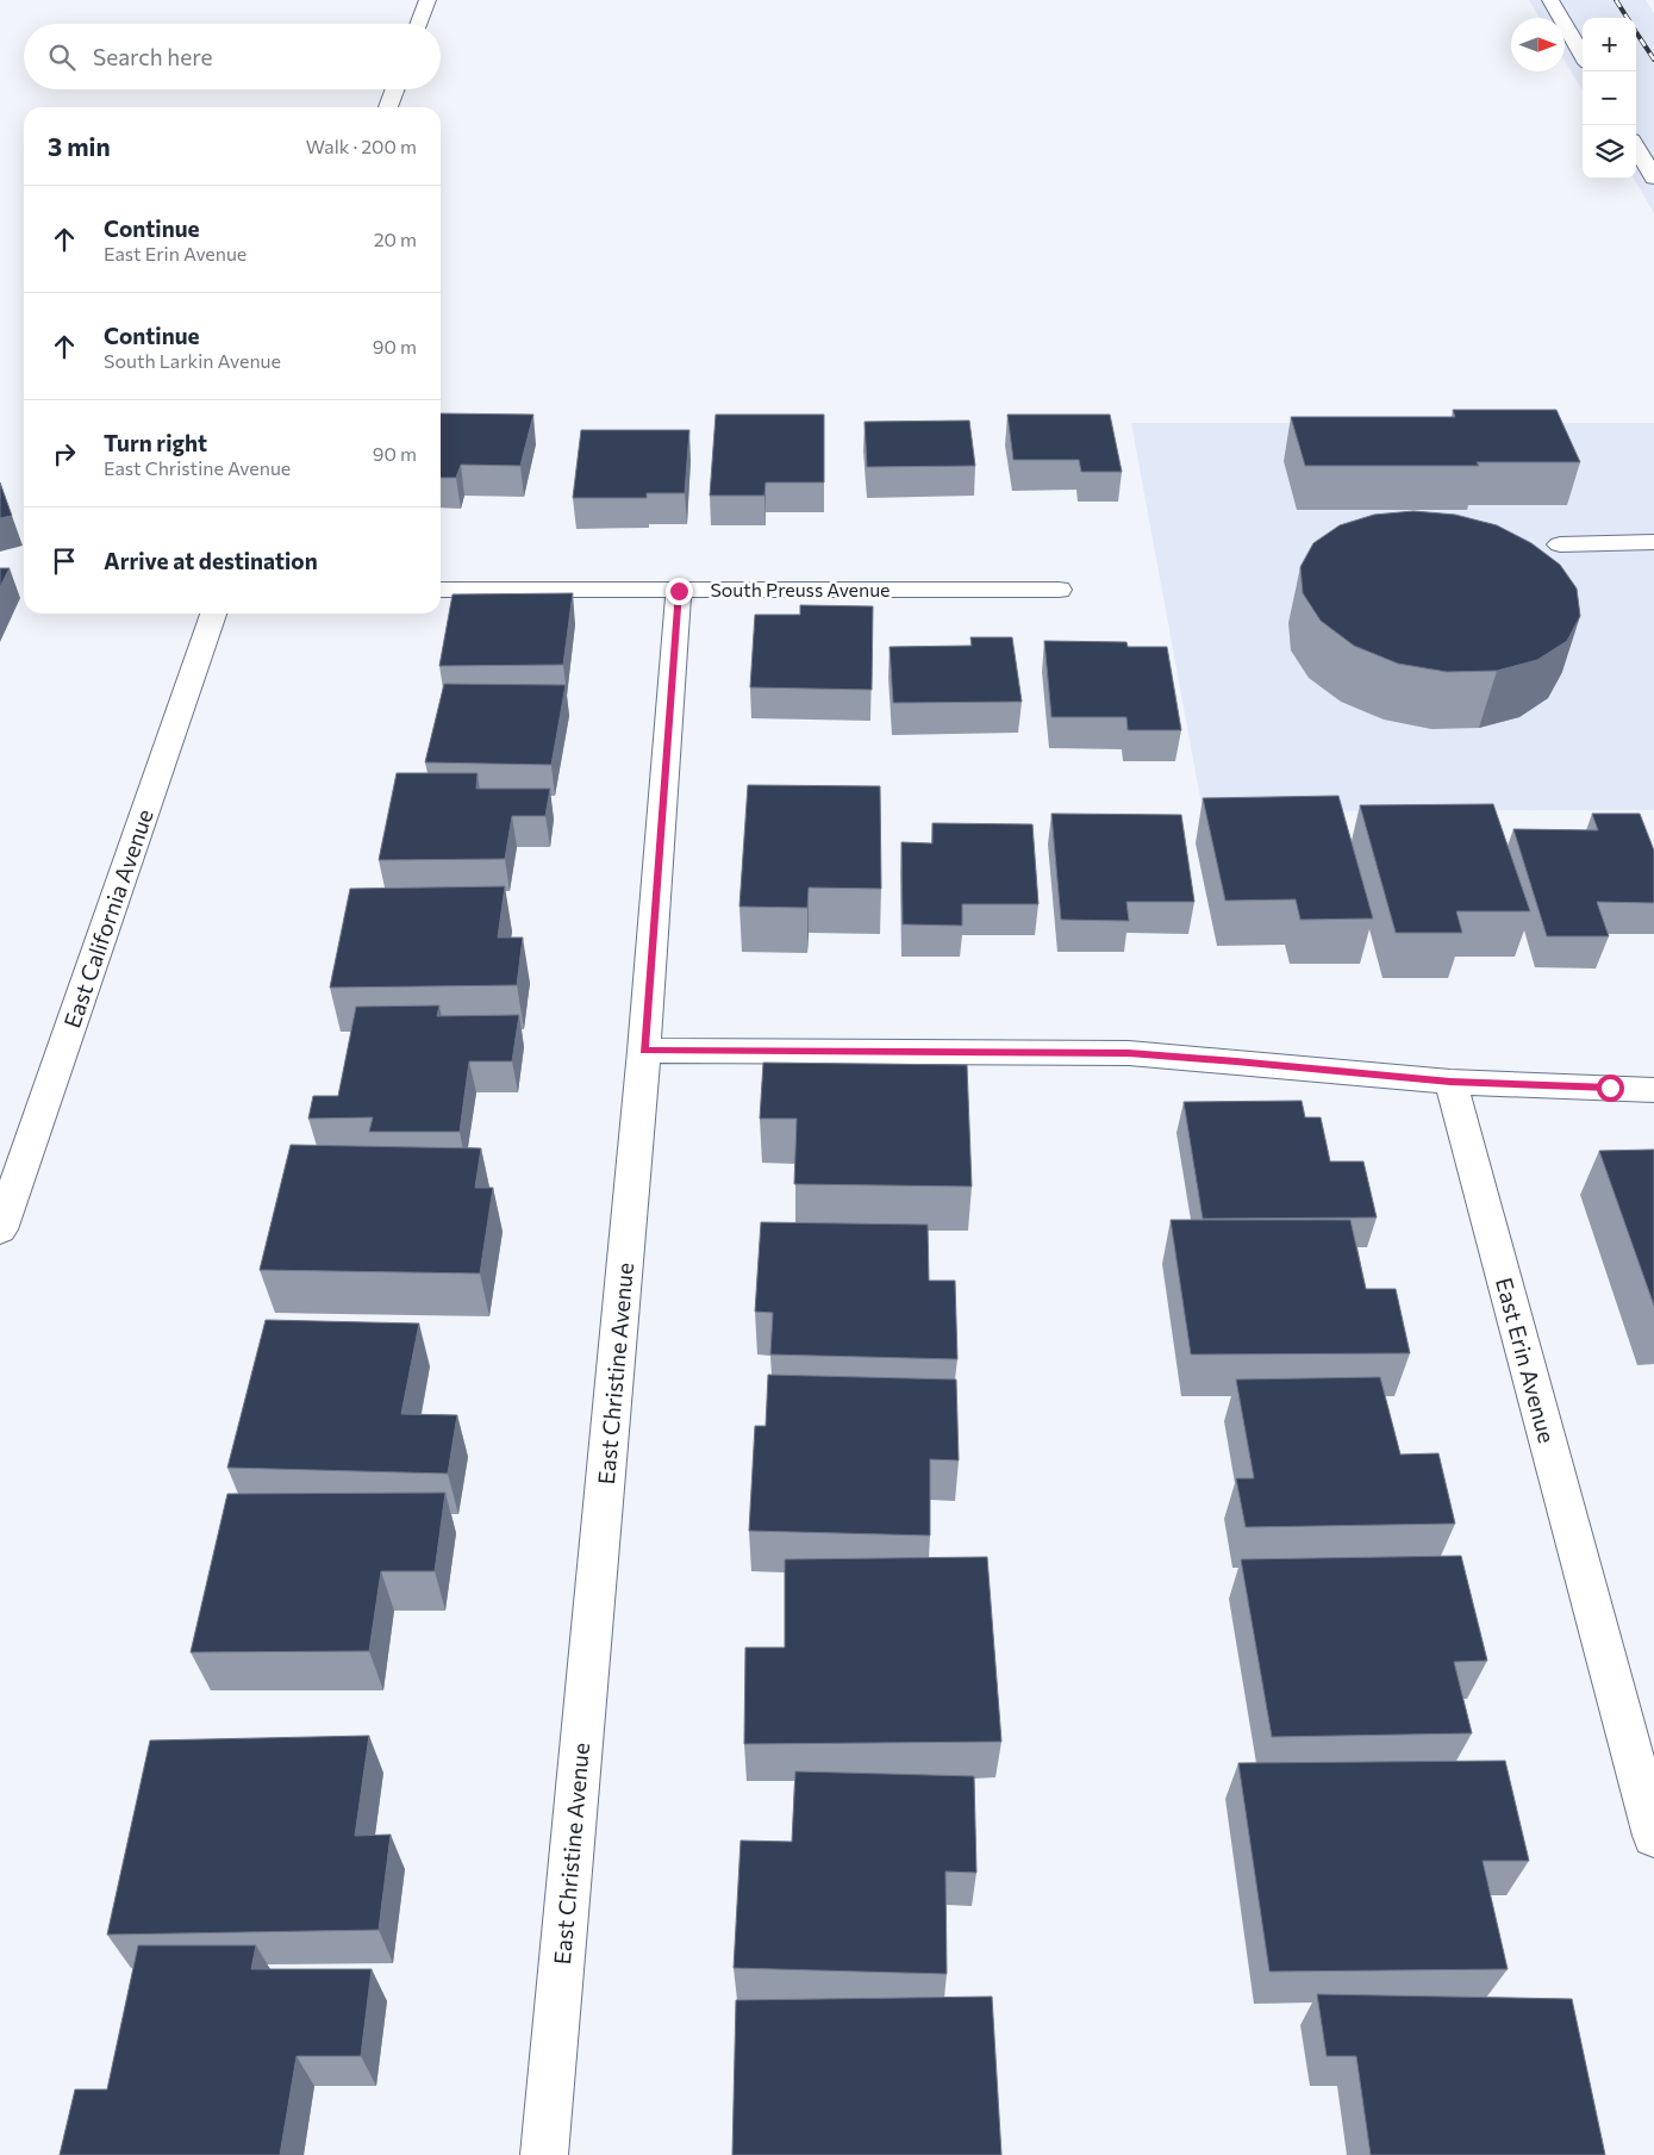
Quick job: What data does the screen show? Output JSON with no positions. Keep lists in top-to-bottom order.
{
  "streets": {
    "street": [
      "South Preuss Avenue",
      "East California Avenue",
      "East Erin Avenue",
      "East Christine Avenue"
    ]
  },
  "crossings": [
    ["South Preuss Avenue", "East Christine Avenue"]
  ],
  "north": "right",
  "page": {
    "map_buttons": ["+", "−"],
    "search": "Search here",
    "heading": ["3 min", "Walk · 200 m"],
    "list": [
      ["Continue", "East Erin Avenue", "20 m"],
      ["Continue", "South Larkin Avenue", "90 m"],
      ["Turn right", "East Christine Avenue", "90 m"],
      "Arrive at destination"
    ]
  }
}
